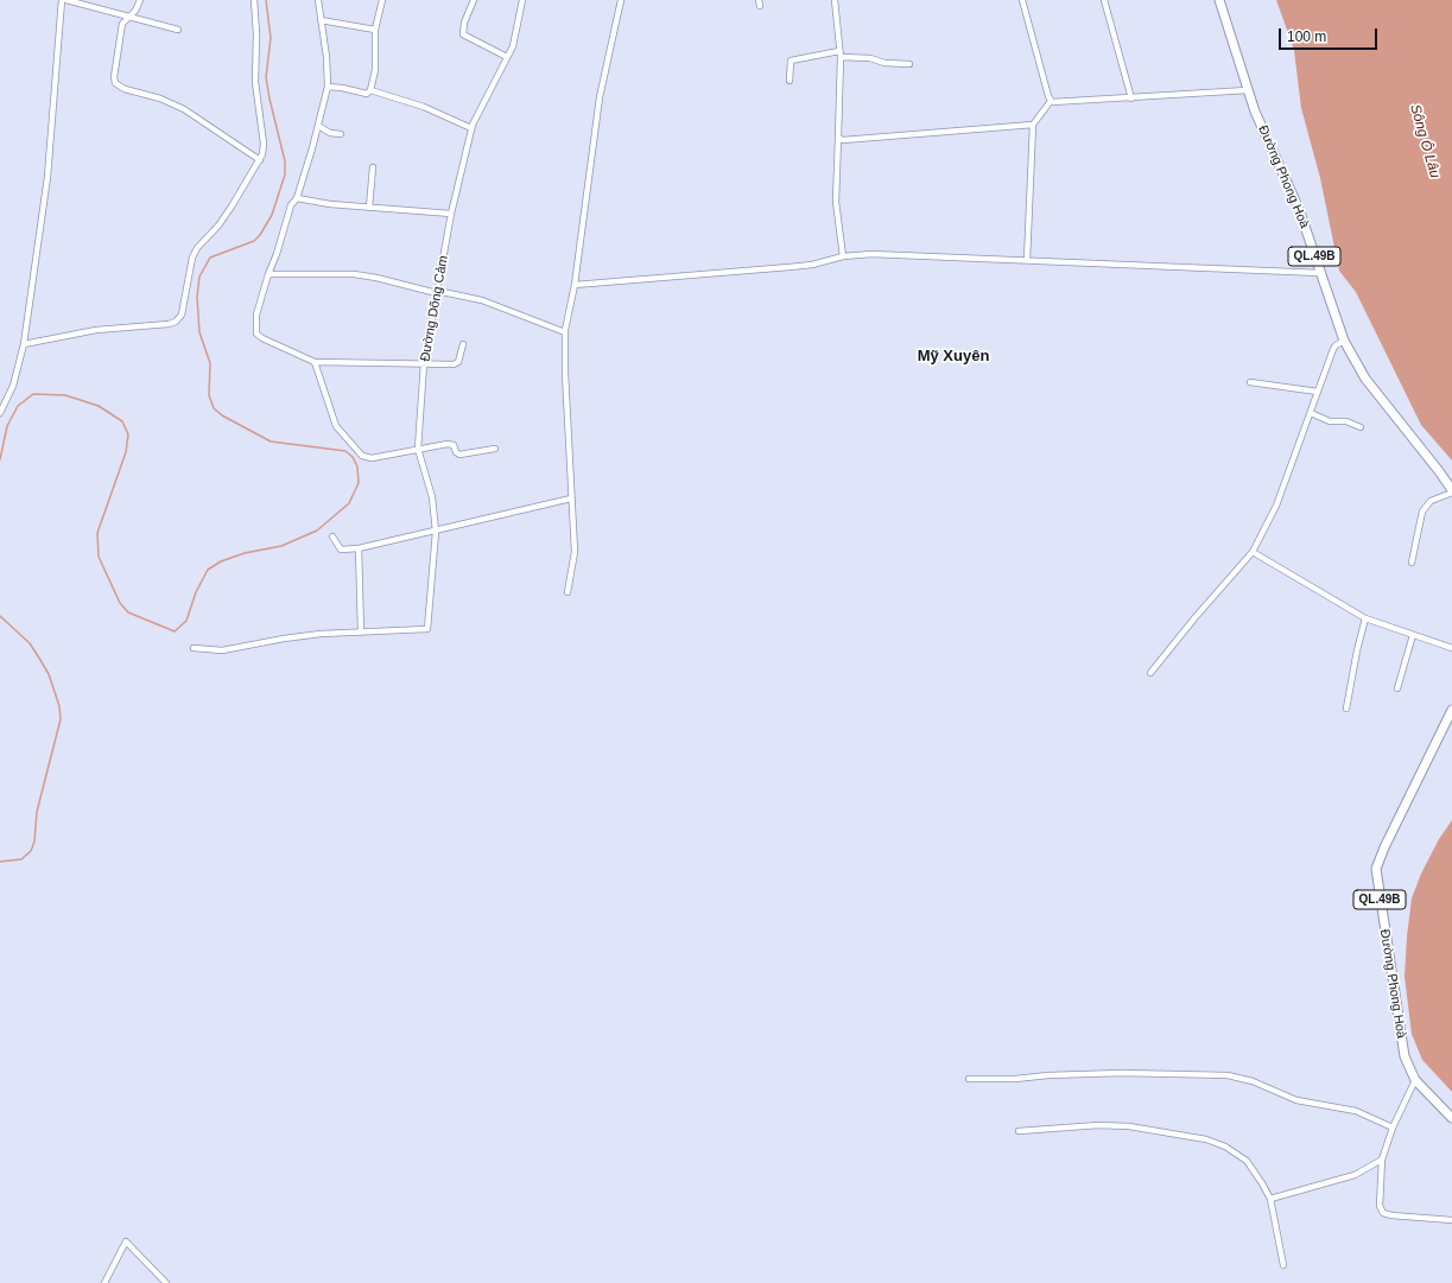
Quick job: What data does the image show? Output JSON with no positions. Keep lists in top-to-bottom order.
{
  "streets": {
    "main road": ["Đường Phong Hoà", "QL.49B"],
    "street": ["Đường Dõng Cảm"]
  },
  "districts": ["Mỹ Xuyên"],
  "water": ["Sông Ô Lâu"],
  "scale_bar": "100 m"
}
